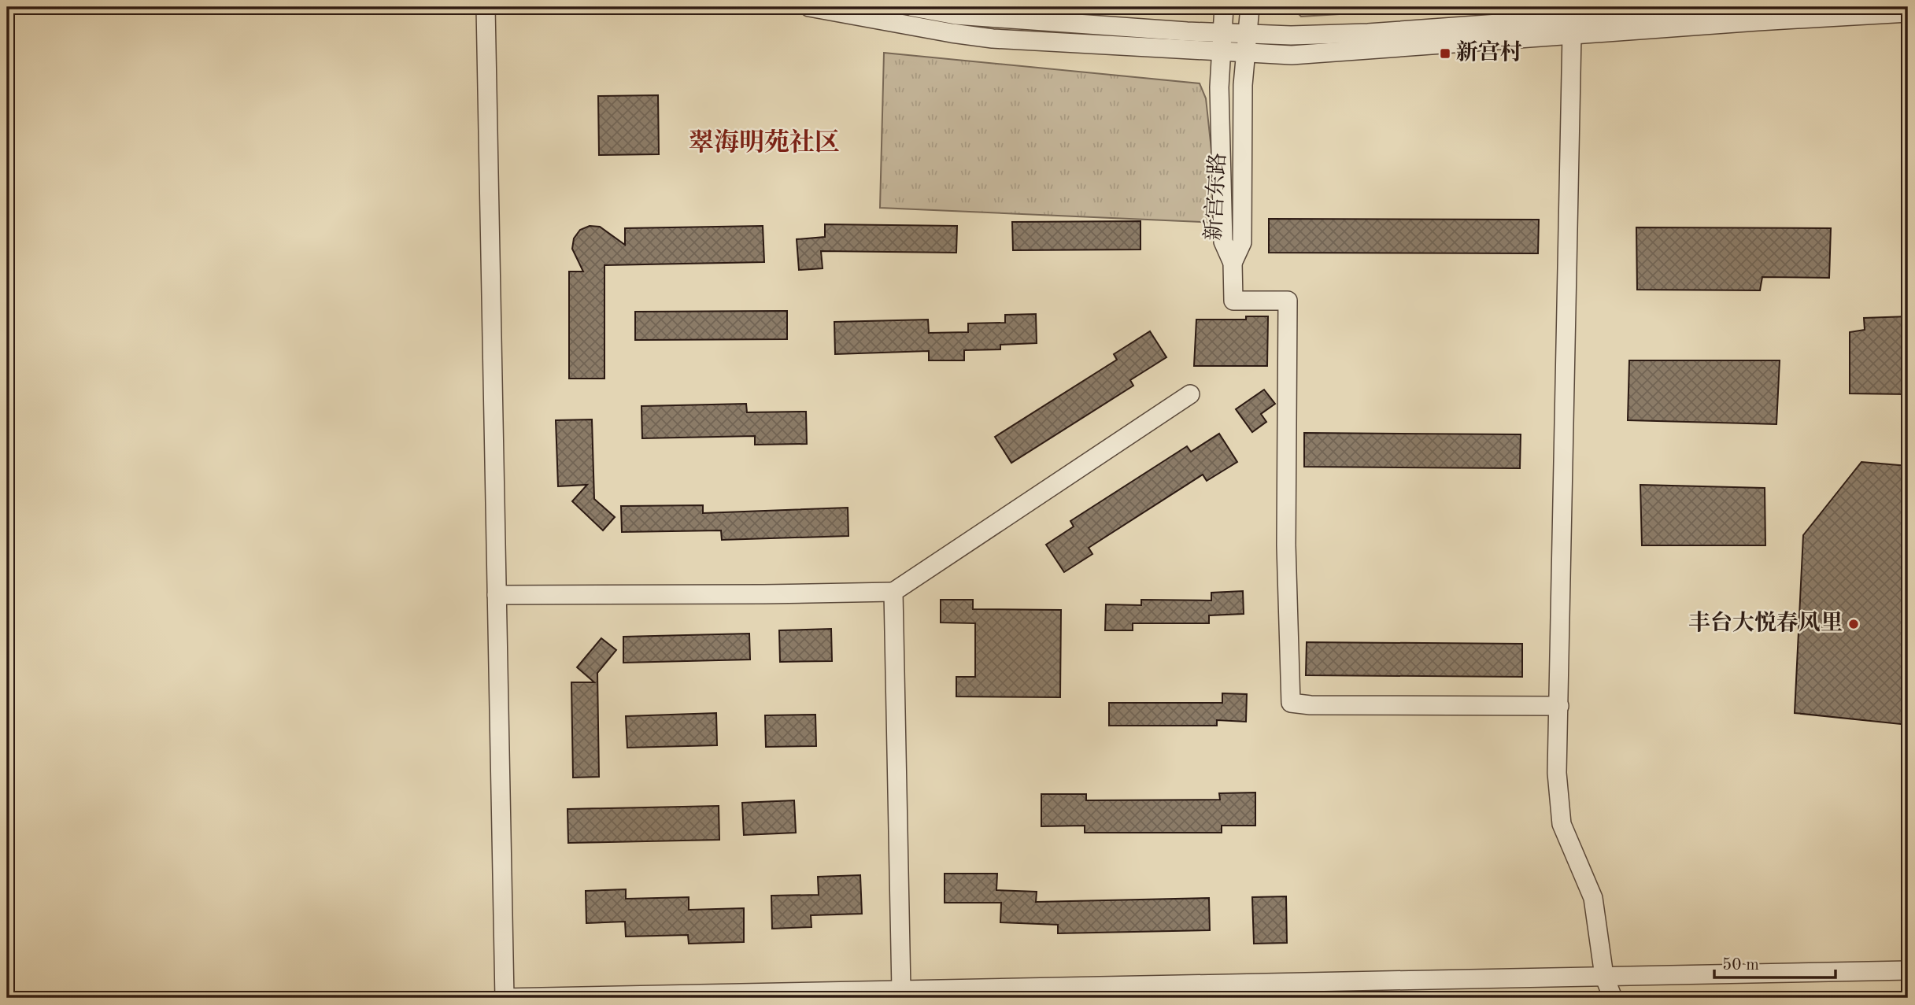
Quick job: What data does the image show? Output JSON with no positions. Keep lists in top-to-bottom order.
{
  "streets": {
    "street": ["新宫东路"]
  },
  "districts": ["翠海明苑社区"],
  "places": {
    "transit": ["新宫村"],
    "other": ["丰台大悦春风里"]
  },
  "scale_bar": "50 m"
}
